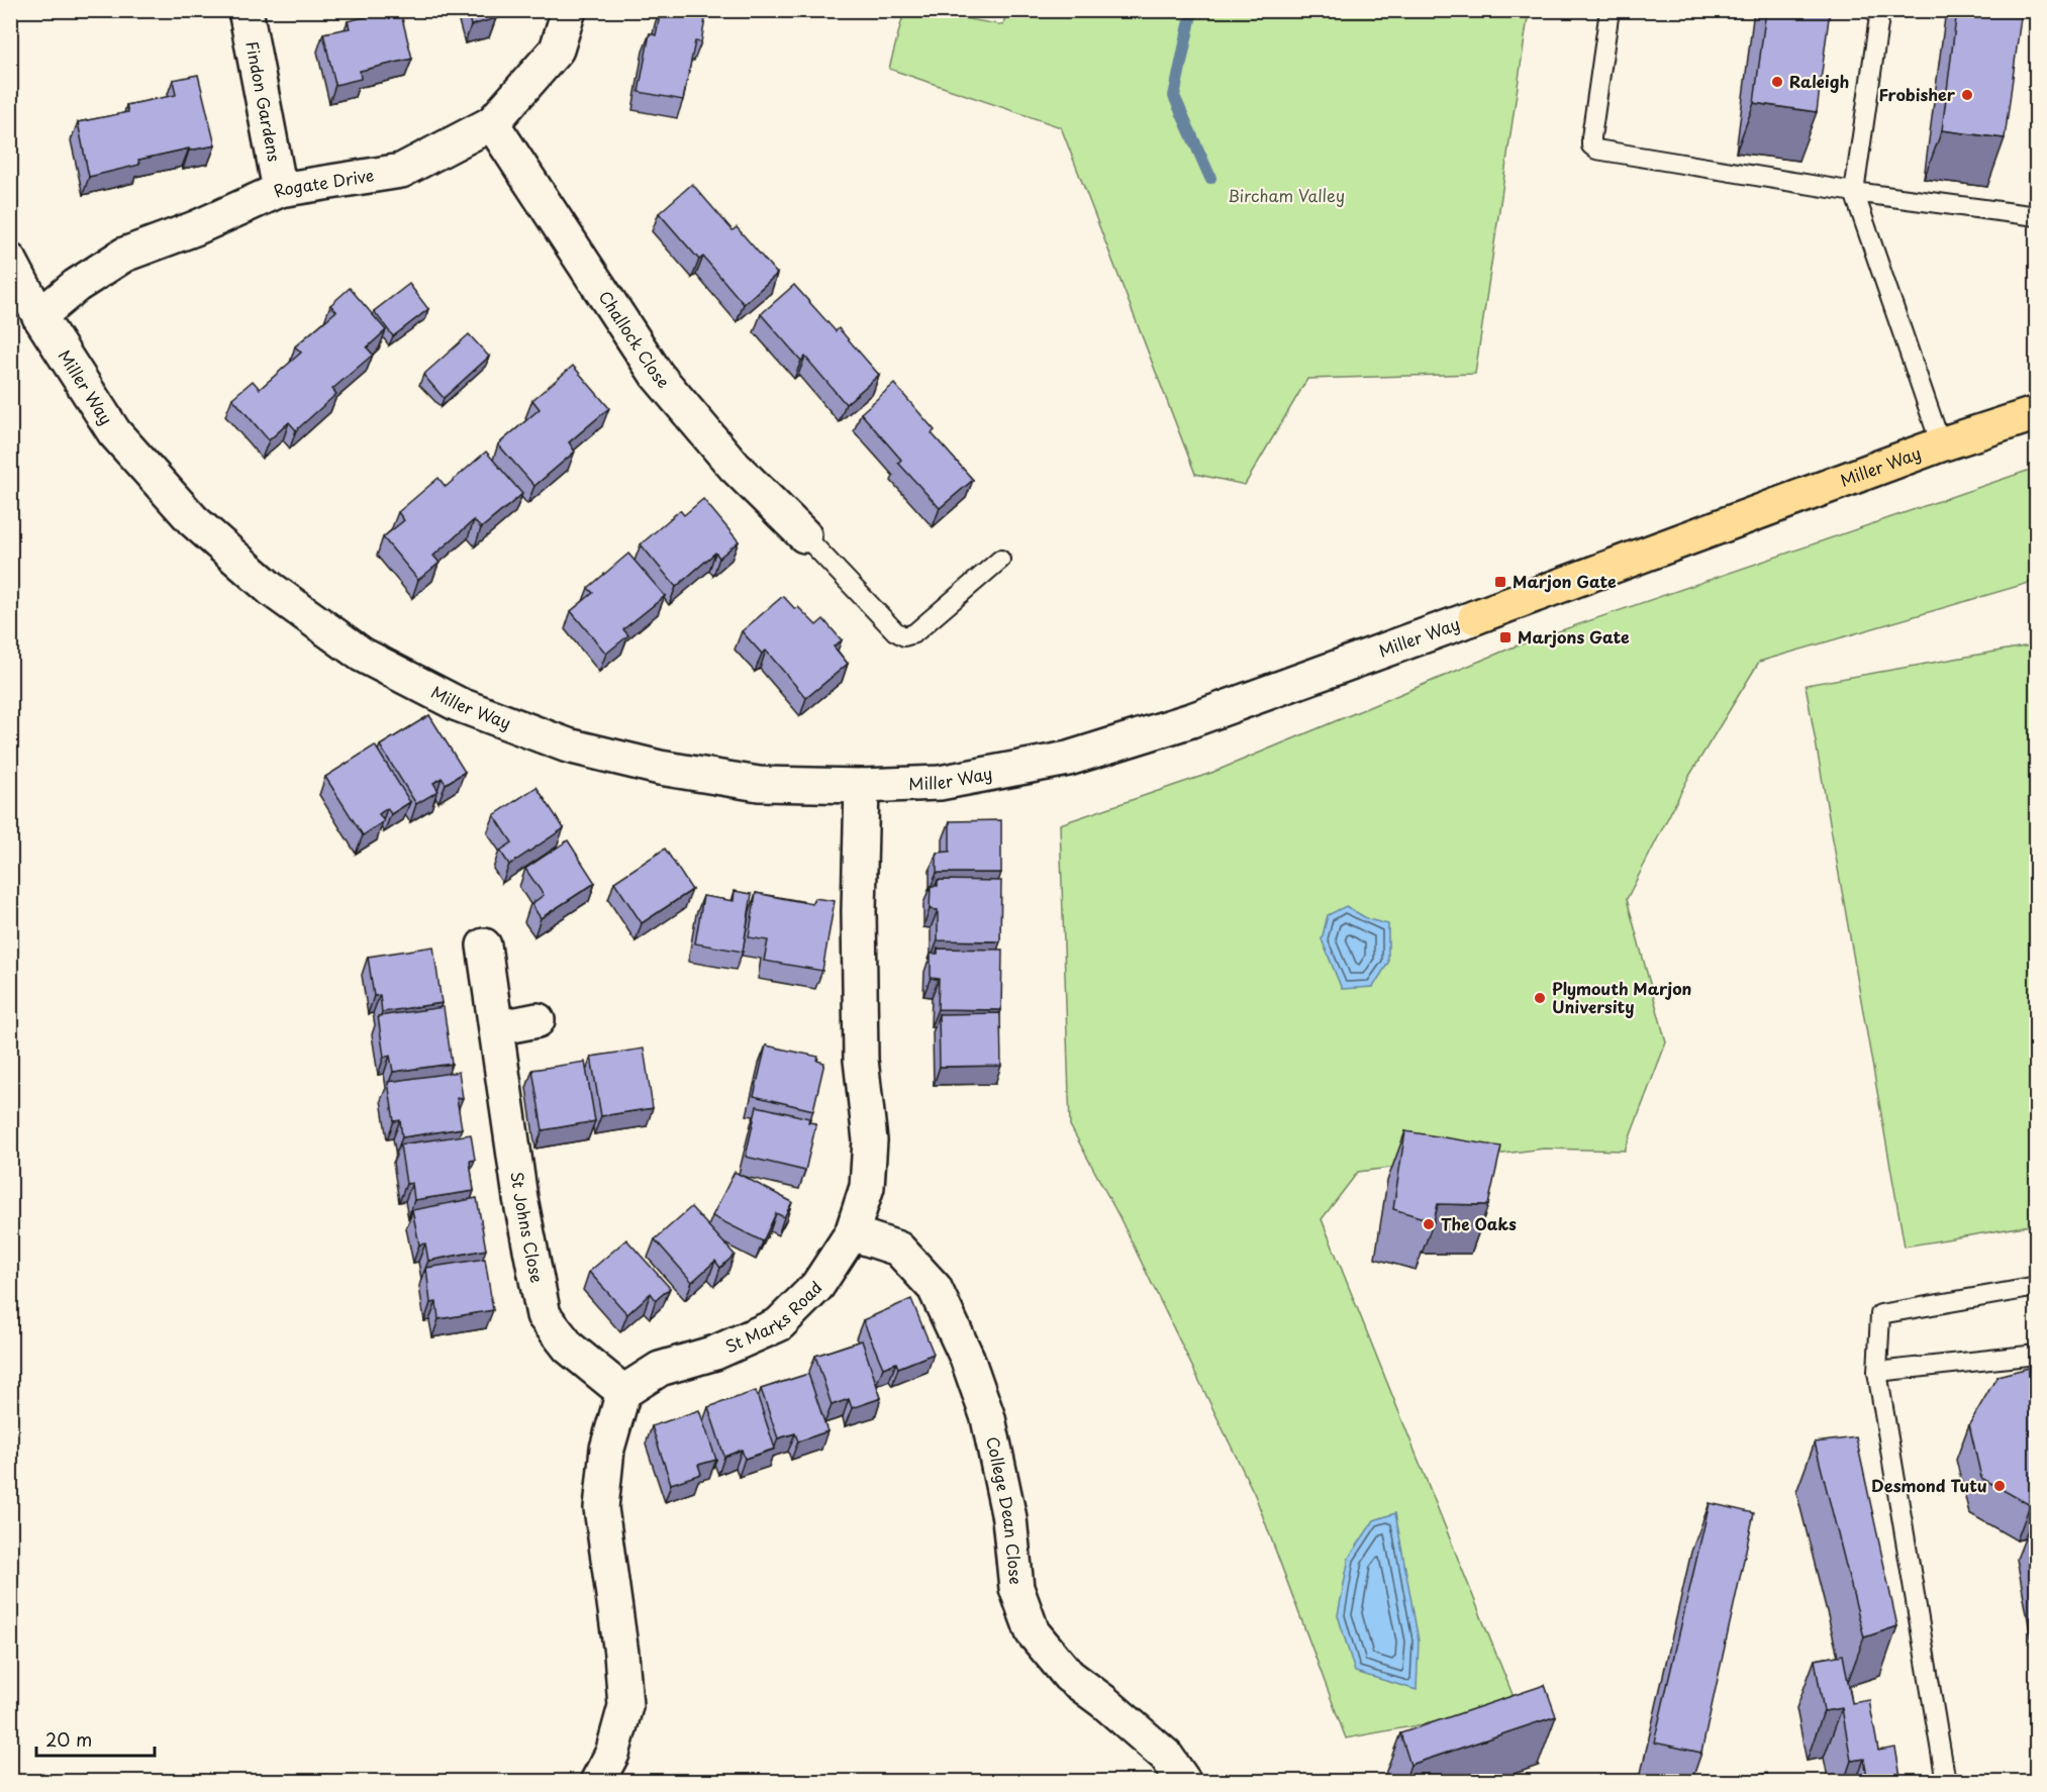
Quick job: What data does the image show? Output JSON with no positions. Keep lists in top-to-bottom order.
{
  "streets": {
    "main road": ["Miller Way"],
    "street": [
      "Findon Gardens",
      "Rogate Drive",
      "Challock Close",
      "St Johns Close",
      "St Marks Road",
      "College Dean Close"
    ]
  },
  "crossings": [
    ["Findon Gardens", "Rogate Drive"],
    ["Rogate Drive", "Challock Close"],
    ["Rogate Drive", "Miller Way"],
    ["Miller Way", "St Marks Road"],
    ["St Johns Close", "St Marks Road"],
    ["St Marks Road", "College Dean Close"]
  ],
  "parks": ["Bircham Valley"],
  "places": {
    "other": [
      "Raleigh",
      "Frobisher",
      "Plymouth Marjon University",
      "The Oaks",
      "Desmond Tutu"
    ],
    "transit": ["Marjon Gate", "Marjons Gate"]
  },
  "scale_bar": "20 m"
}
